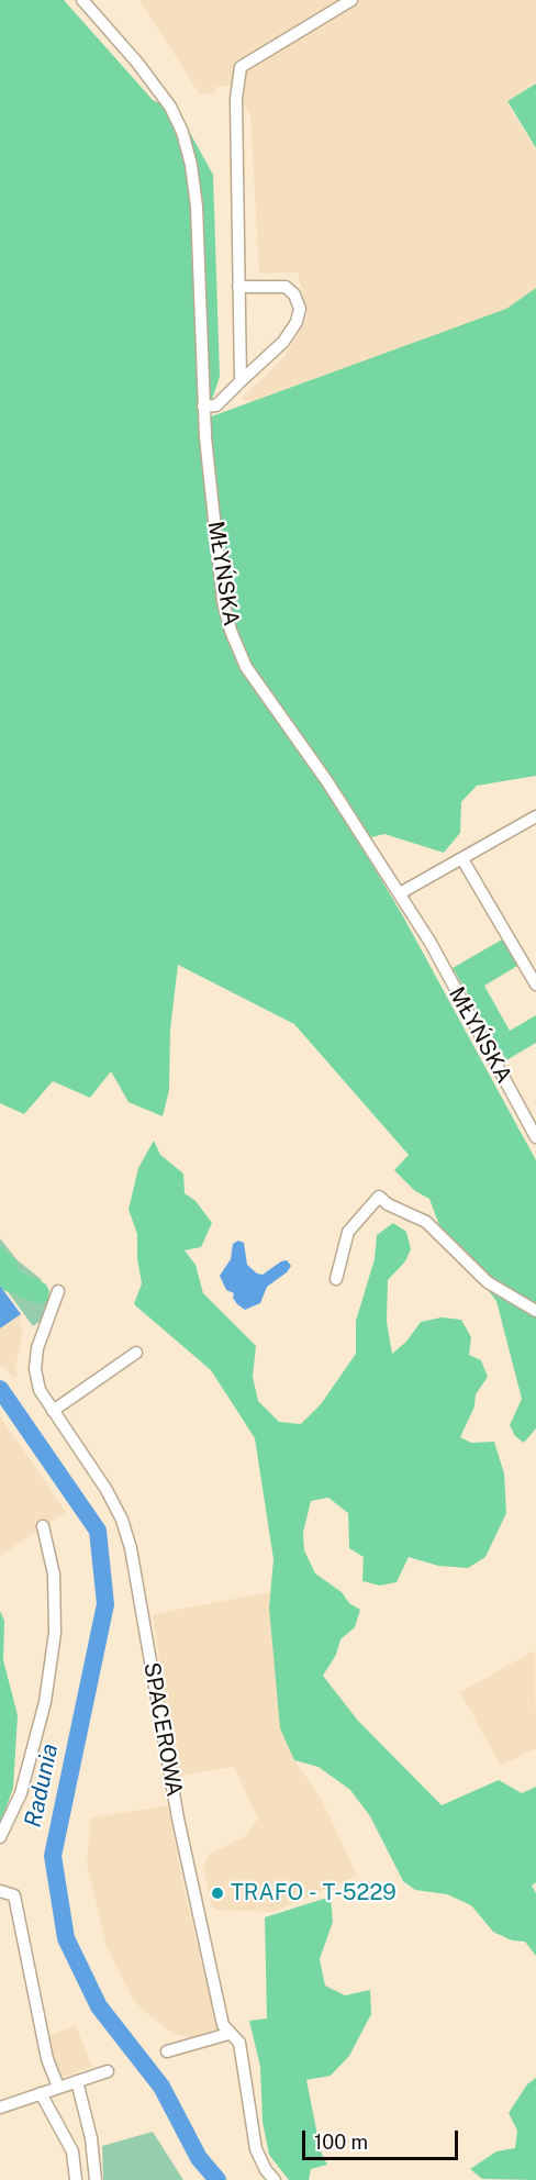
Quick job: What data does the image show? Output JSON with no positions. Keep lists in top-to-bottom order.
{
  "streets": {
    "street": ["MŁYŃSKA", "SPACEROWA"]
  },
  "water": ["Radunia"],
  "places": ["TRAFO - T-5229"],
  "scale_bar": "100 m"
}
